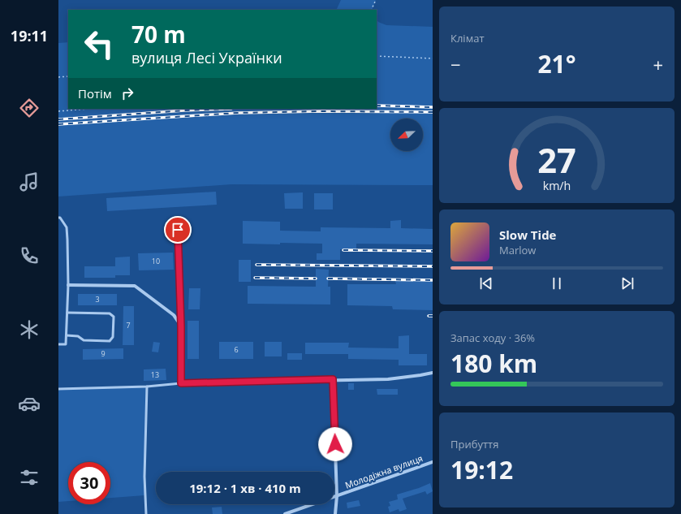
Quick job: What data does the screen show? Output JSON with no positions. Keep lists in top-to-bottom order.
{
  "streets": {
    "street": ["Молодіжна вулиця"]
  },
  "house_numbers": [
    "10",
    "3",
    "7",
    "6",
    "9",
    "13"
  ],
  "north": "bottom left",
  "page": {
    "tabs": "19:11",
    "tile": [
      "Клімат",
      ["Запас ходу · 36%", "180 km"],
      ["Прибуття", "19:12"]
    ],
    "turn": ["70 m", "вулиця Лесі Українки"],
    "heat": ["−", "21°", "+"],
    "then": "Потім",
    "song": ["Slow Tide", "Marlow"],
    "limit": "30",
    "trip": "19:12 · 1 хв · 410 m",
    "gauge": ["27", "km/h"]
  }
}
